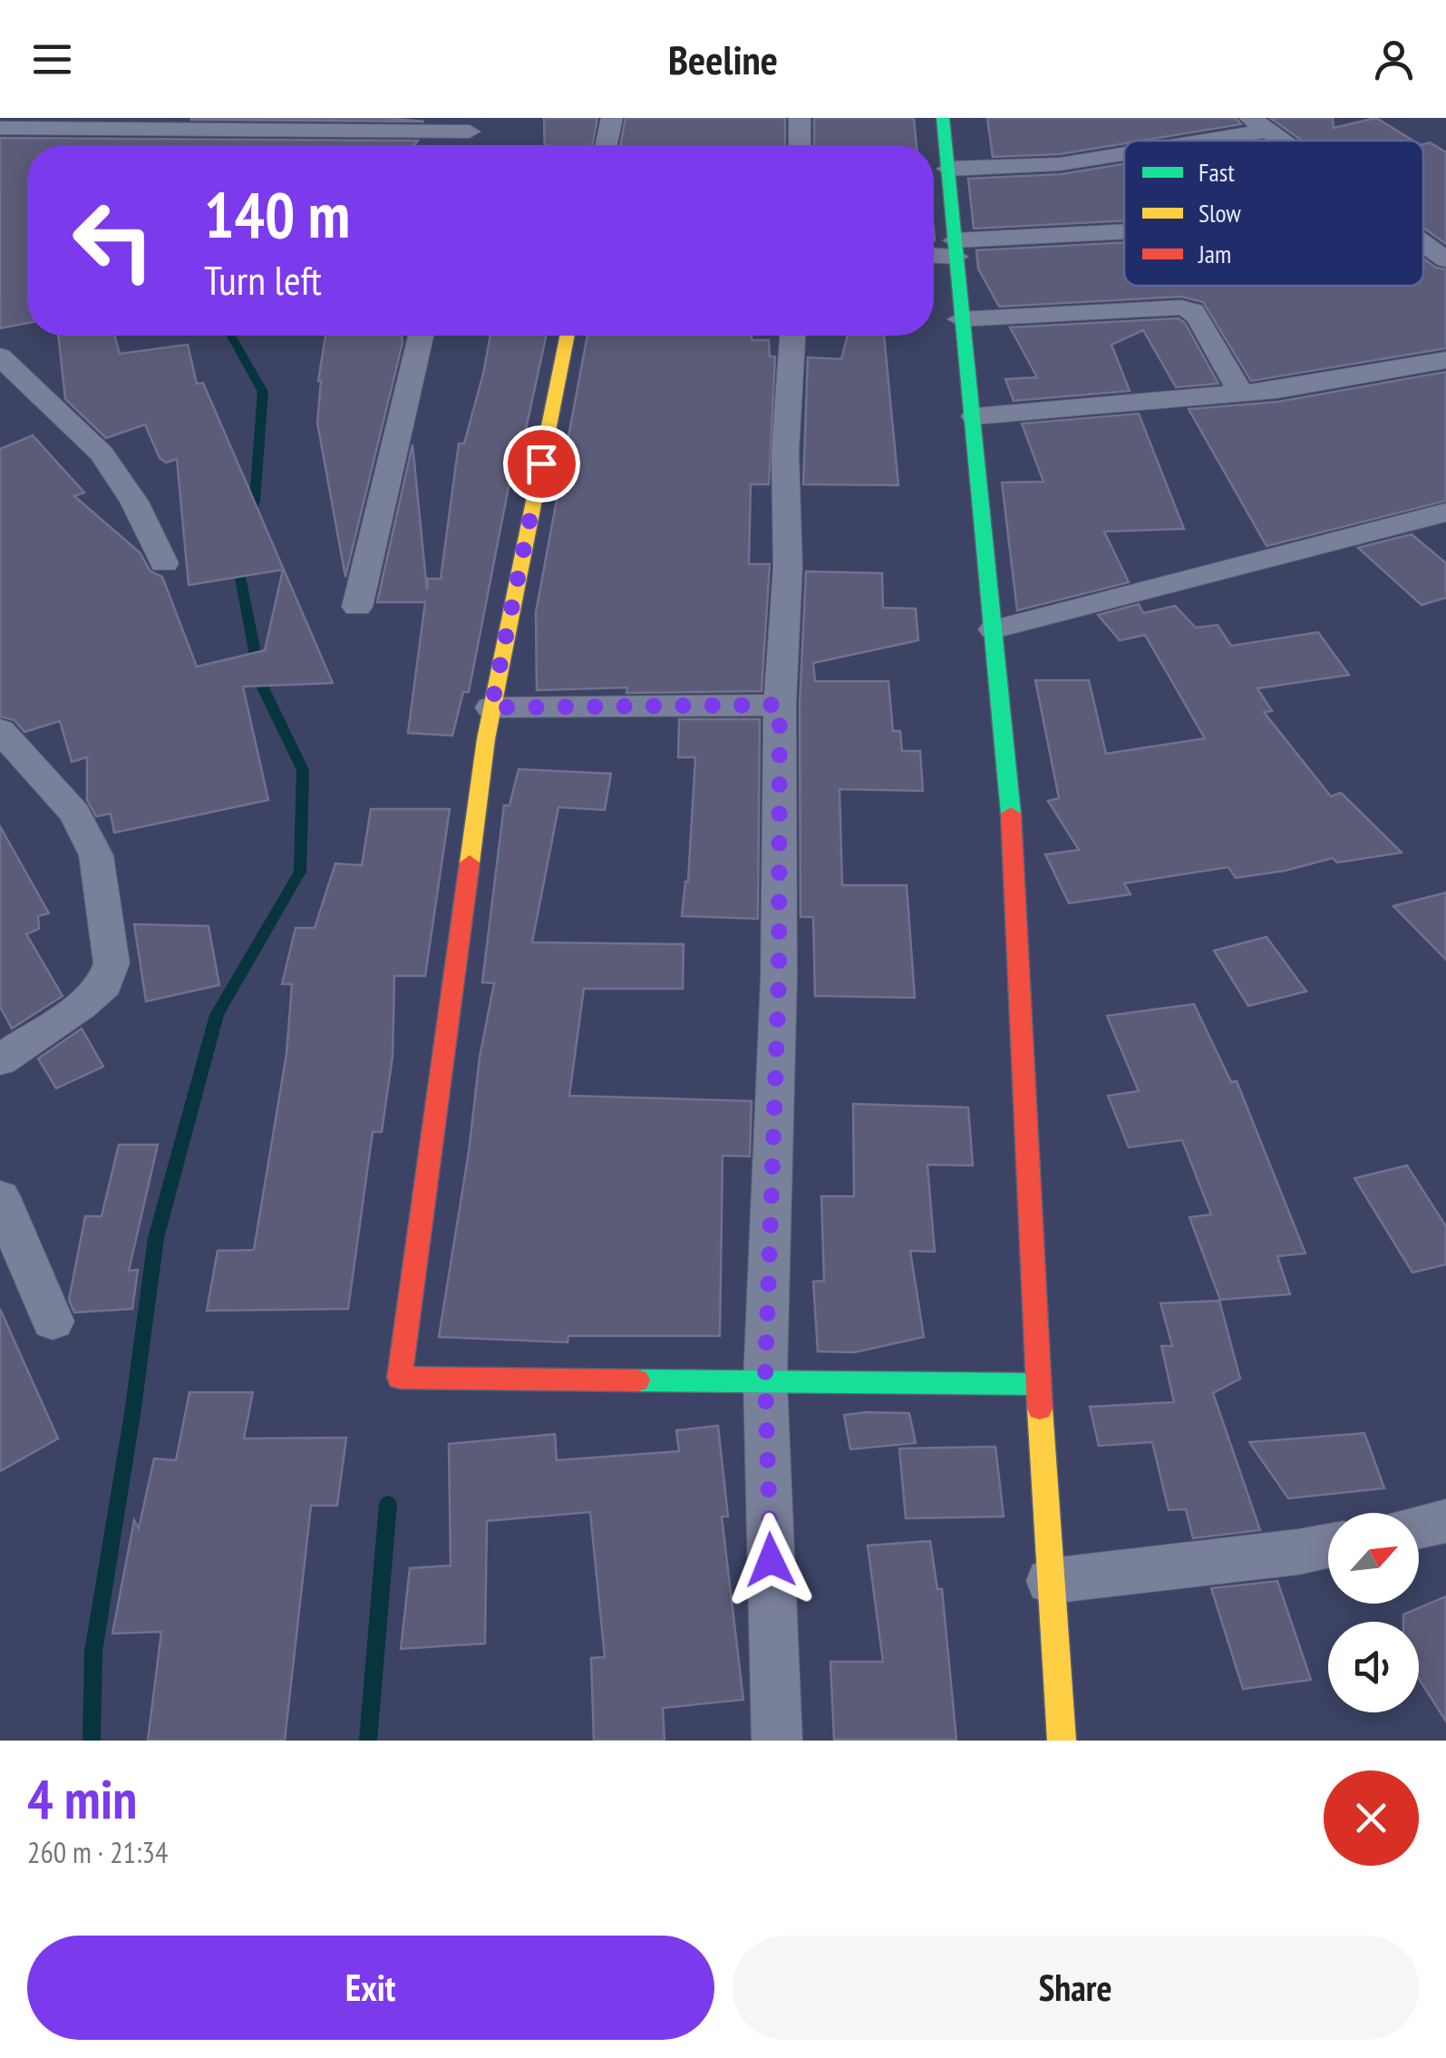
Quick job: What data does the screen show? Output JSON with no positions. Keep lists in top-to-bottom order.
{
  "legend": ["Fast", "Slow", "Jam"],
  "north": "top right",
  "page": {
    "header": "Beeline",
    "turn": ["140 m", "Turn left"],
    "heading": ["4 min", "260 m · 21:34"],
    "buttons": ["Exit", "Share"]
  }
}
